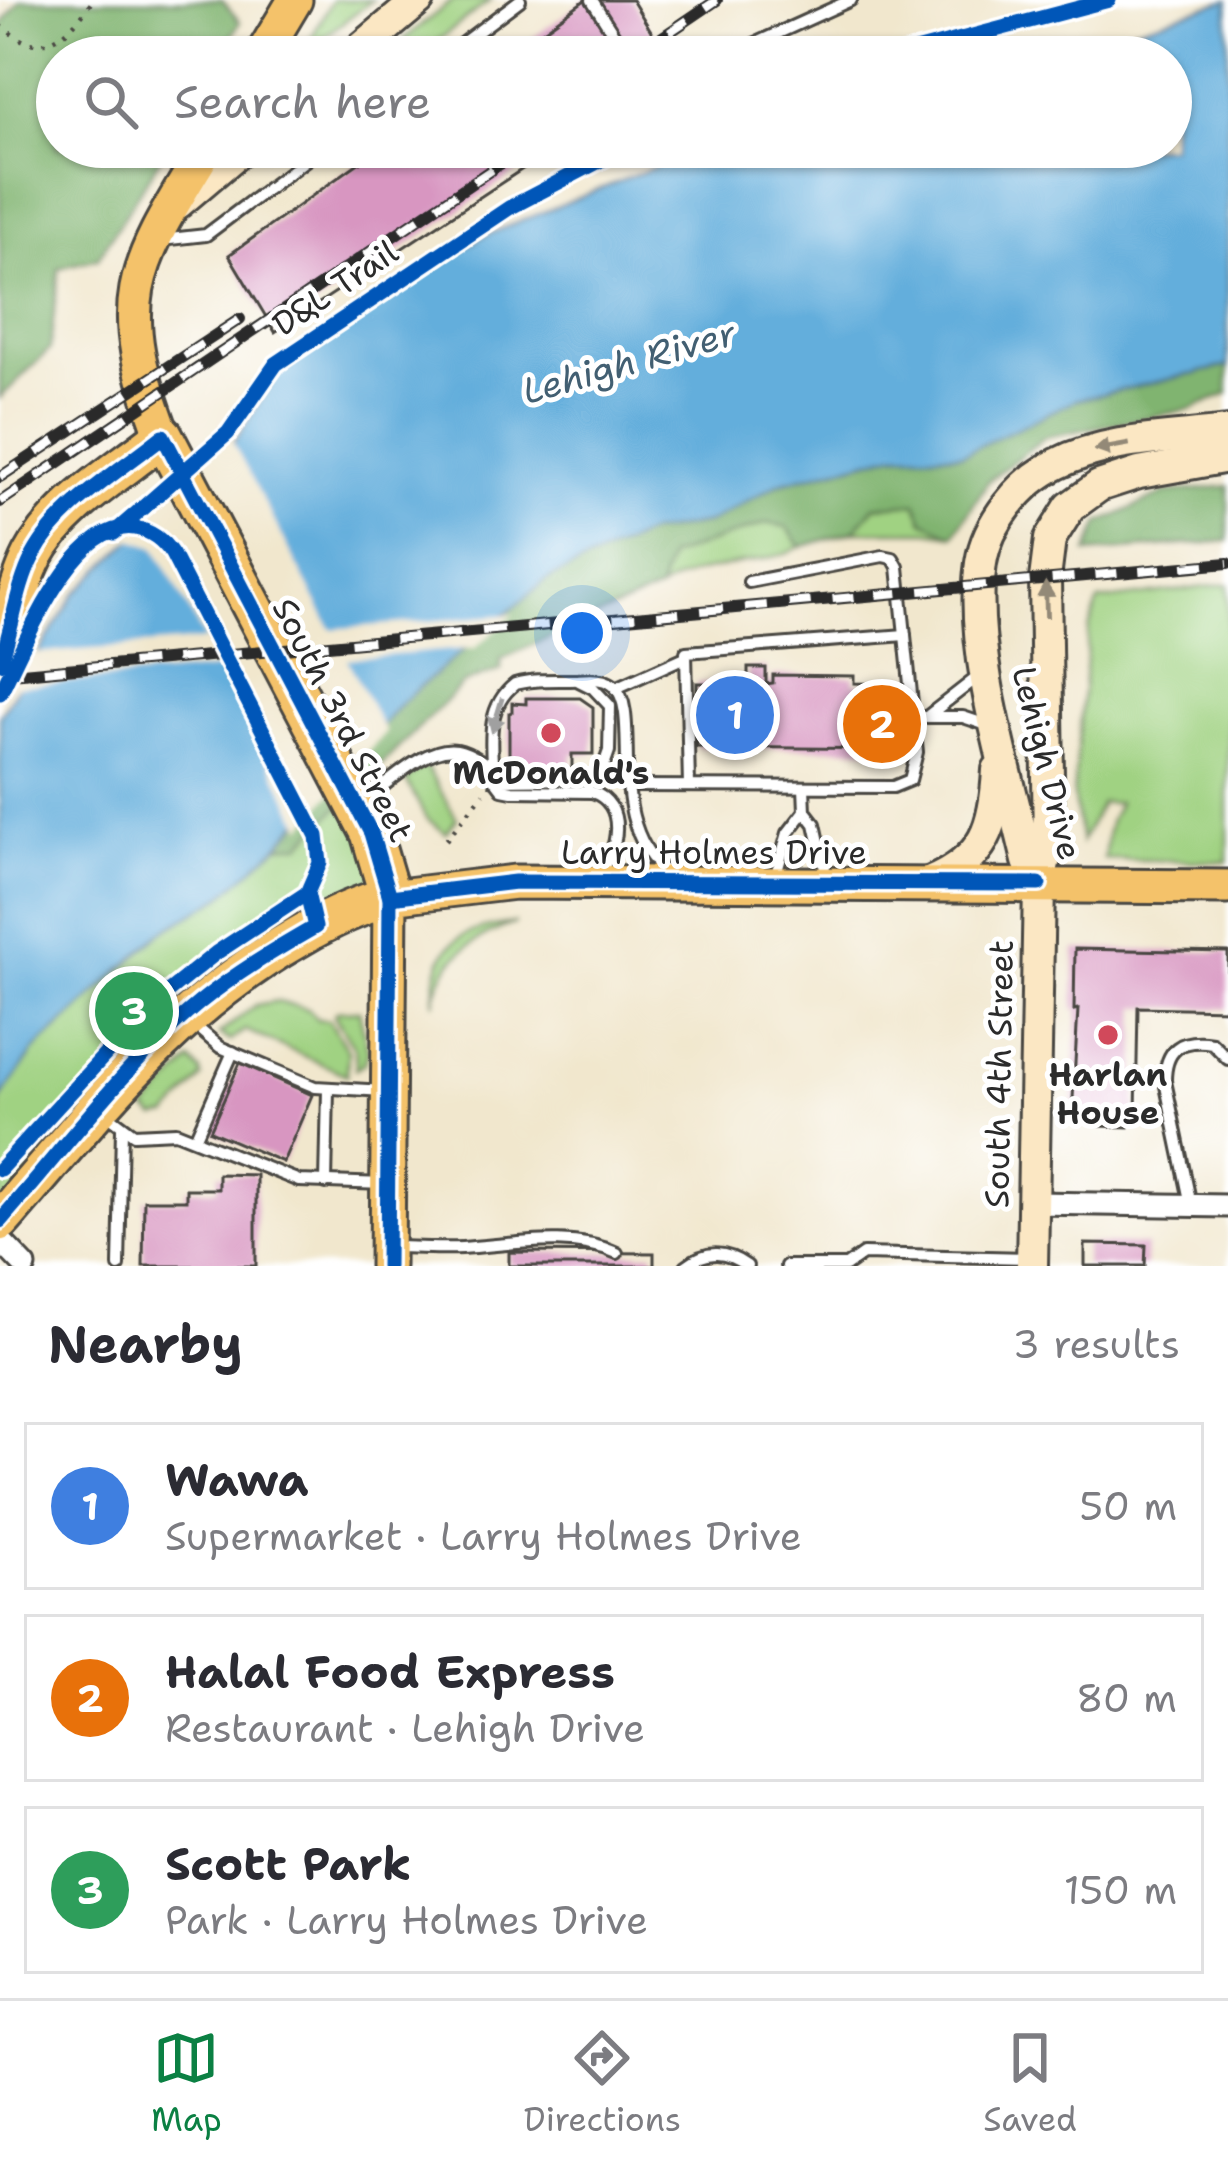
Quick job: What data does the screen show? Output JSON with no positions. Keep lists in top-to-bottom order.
{
  "streets": {
    "highway": ["South 3rd Street", "Larry Holmes Drive"],
    "street": ["Lehigh Drive", "South 4th Street"],
    "cycle path": ["D&L Trail"]
  },
  "crossings": [
    ["South 3rd Street", "Larry Holmes Drive"],
    ["Lehigh Drive", "Larry Holmes Drive"],
    ["Lehigh Drive", "South 4th Street"],
    ["Larry Holmes Drive", "South 4th Street"]
  ],
  "water": ["Lehigh River"],
  "places": ["McDonald's", "Harlan House"],
  "page": {
    "search": "Search here",
    "pins": ["1", "2", "3"],
    "heading": ["Nearby", "3 results"],
    "list": [
      {
        "mark": "1",
        "name": "Wawa",
        "note": "Supermarket · Larry Holmes Drive",
        "value": "50 m"
      },
      {
        "mark": "2",
        "name": "Halal Food Express",
        "note": "Restaurant · Lehigh Drive",
        "value": "80 m"
      },
      {
        "mark": "3",
        "name": "Scott Park",
        "note": "Park · Larry Holmes Drive",
        "value": "150 m"
      }
    ],
    "nav": ["Map", "Directions", "Saved"]
  }
}
